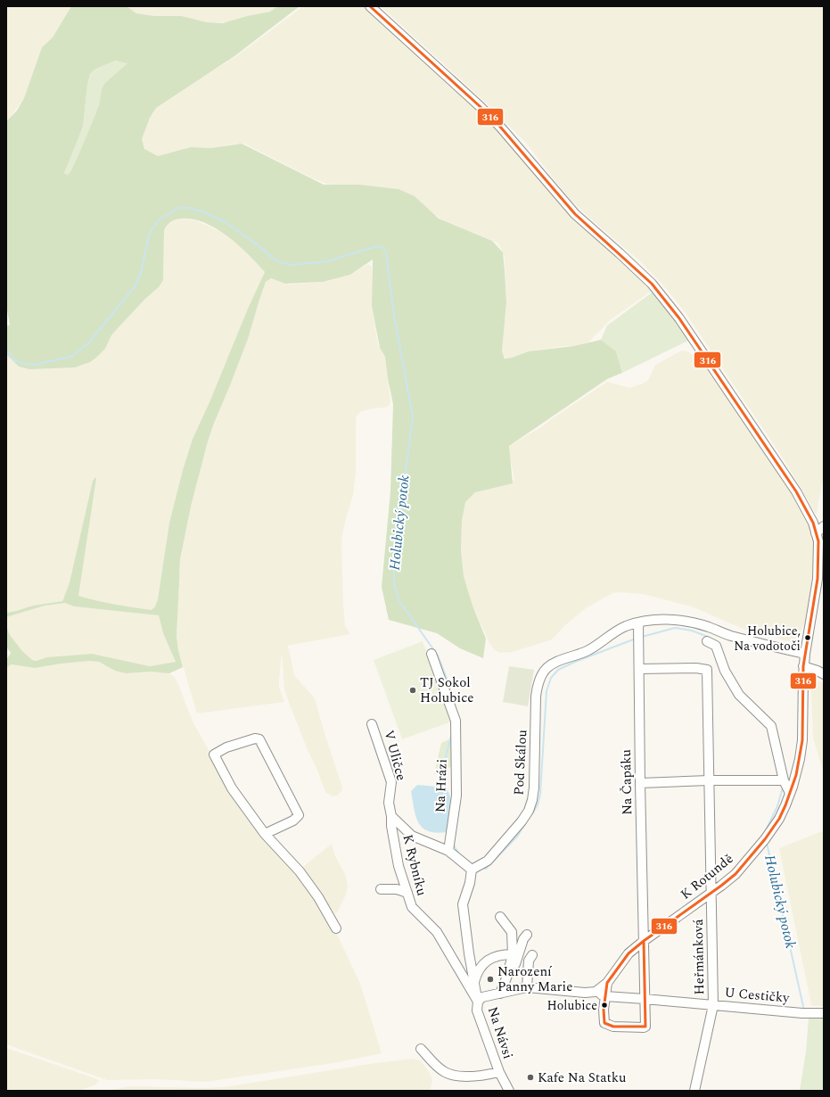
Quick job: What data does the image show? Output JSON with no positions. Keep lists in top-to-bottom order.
{
  "streets": {
    "street": [
      "V Uličce",
      "Pod Skálou",
      "Na Čapáku",
      "Na Hrázi",
      "K Rybníku",
      "K Rotundě",
      "Heřmánková",
      "U Cestičky",
      "Na Návsi"
    ]
  },
  "crossings": [
    ["V Uličce", "K Rybníku"],
    ["Pod Skálou", "Na Čapáku"],
    ["Pod Skálou", "K Rotundě"],
    ["Pod Skálou", "Na Návsi"],
    ["Na Čapáku", "K Rotundě"],
    ["Na Čapáku", "Heřmánková"],
    ["Na Čapáku", "U Cestičky"],
    ["K Rybníku", "Na Návsi"],
    ["K Rotundě", "Heřmánková"],
    ["Heřmánková", "U Cestičky"]
  ],
  "water": ["Holubický potok"],
  "places": [
    "Holubice, Na vodotoči",
    "TJ Sokol Holubice",
    "Narození Panny Marie",
    "Holubice",
    "Kafe Na Statku"
  ],
  "lines": ["transit line 316"]
}
